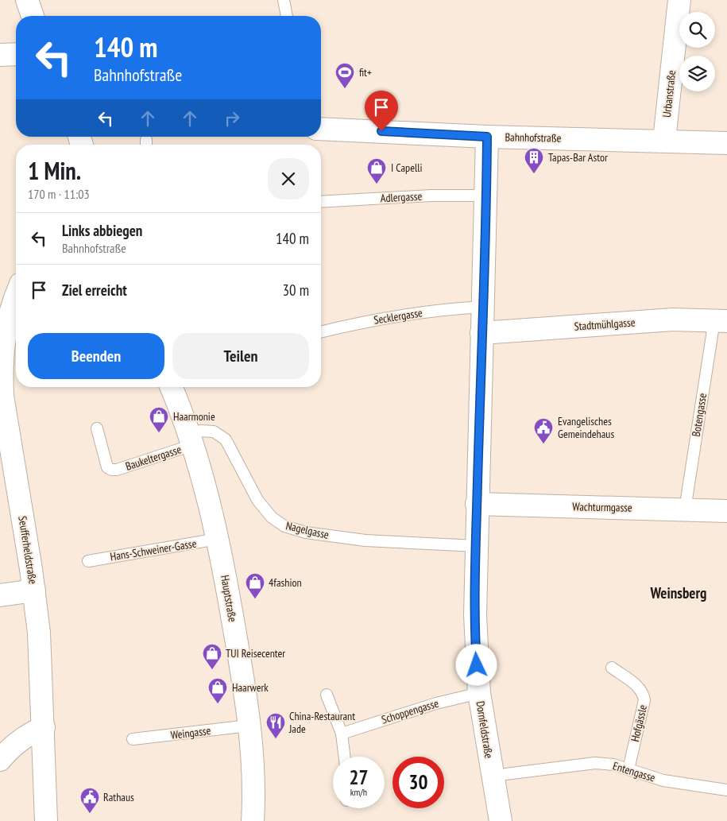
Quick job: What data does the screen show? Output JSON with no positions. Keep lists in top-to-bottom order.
{
  "streets": {
    "street": [
      "Urbanstraße",
      "Bahnhofstraße",
      "Stadtmühlgasse",
      "Wachturmgasse",
      "Seufferheldstraße",
      "Hauptstraße",
      "Dornfeldstraße"
    ],
    "lane": [
      "Adlergasse",
      "Secklergasse",
      "Botengasse",
      "Baukeltergasse",
      "Nagelgasse",
      "Hans-Schweiner-Gasse",
      "Schoppengasse",
      "Hofgässle",
      "Weingasse",
      "Entengasse"
    ]
  },
  "crossings": [
    ["Urbanstraße", "Bahnhofstraße"],
    ["Bahnhofstraße", "Dornfeldstraße"],
    ["Adlergasse", "Dornfeldstraße"],
    ["Secklergasse", "Dornfeldstraße"],
    ["Stadtmühlgasse", "Botengasse"],
    ["Stadtmühlgasse", "Dornfeldstraße"],
    ["Botengasse", "Wachturmgasse"],
    ["Baukeltergasse", "Nagelgasse"],
    ["Baukeltergasse", "Hauptstraße"],
    ["Wachturmgasse", "Dornfeldstraße"],
    ["Nagelgasse", "Hauptstraße"],
    ["Nagelgasse", "Dornfeldstraße"],
    ["Hans-Schweiner-Gasse", "Hauptstraße"],
    ["Hauptstraße", "Weingasse"],
    ["Schoppengasse", "Dornfeldstraße"],
    ["Hofgässle", "Entengasse"],
    ["Dornfeldstraße", "Entengasse"]
  ],
  "districts": ["Weinsberg"],
  "places": {
    "sports": ["fit+"],
    "building": ["Tapas-Bar Astor"],
    "shop": [
      "I Capelli",
      "Haarmonie",
      "4fashion",
      "TUI Reisecenter",
      "Haarwerk"
    ],
    "public building": ["Evangelisches Gemeindehaus", "Rathaus"],
    "restaurant": ["China-Restaurant Jade"]
  },
  "page": {
    "turn": ["140 m", "Bahnhofstraße"],
    "heading": ["1 Min.", "170 m · 11:03"],
    "list": [
      {
        "name": "Links abbiegen",
        "note": "Bahnhofstraße",
        "value": "140 m"
      },
      {
        "name": "Ziel erreicht",
        "value": "30 m"
      }
    ],
    "buttons": ["Beenden", "Teilen"],
    "speed": "27 km/h",
    "limit": "30"
  }
}
